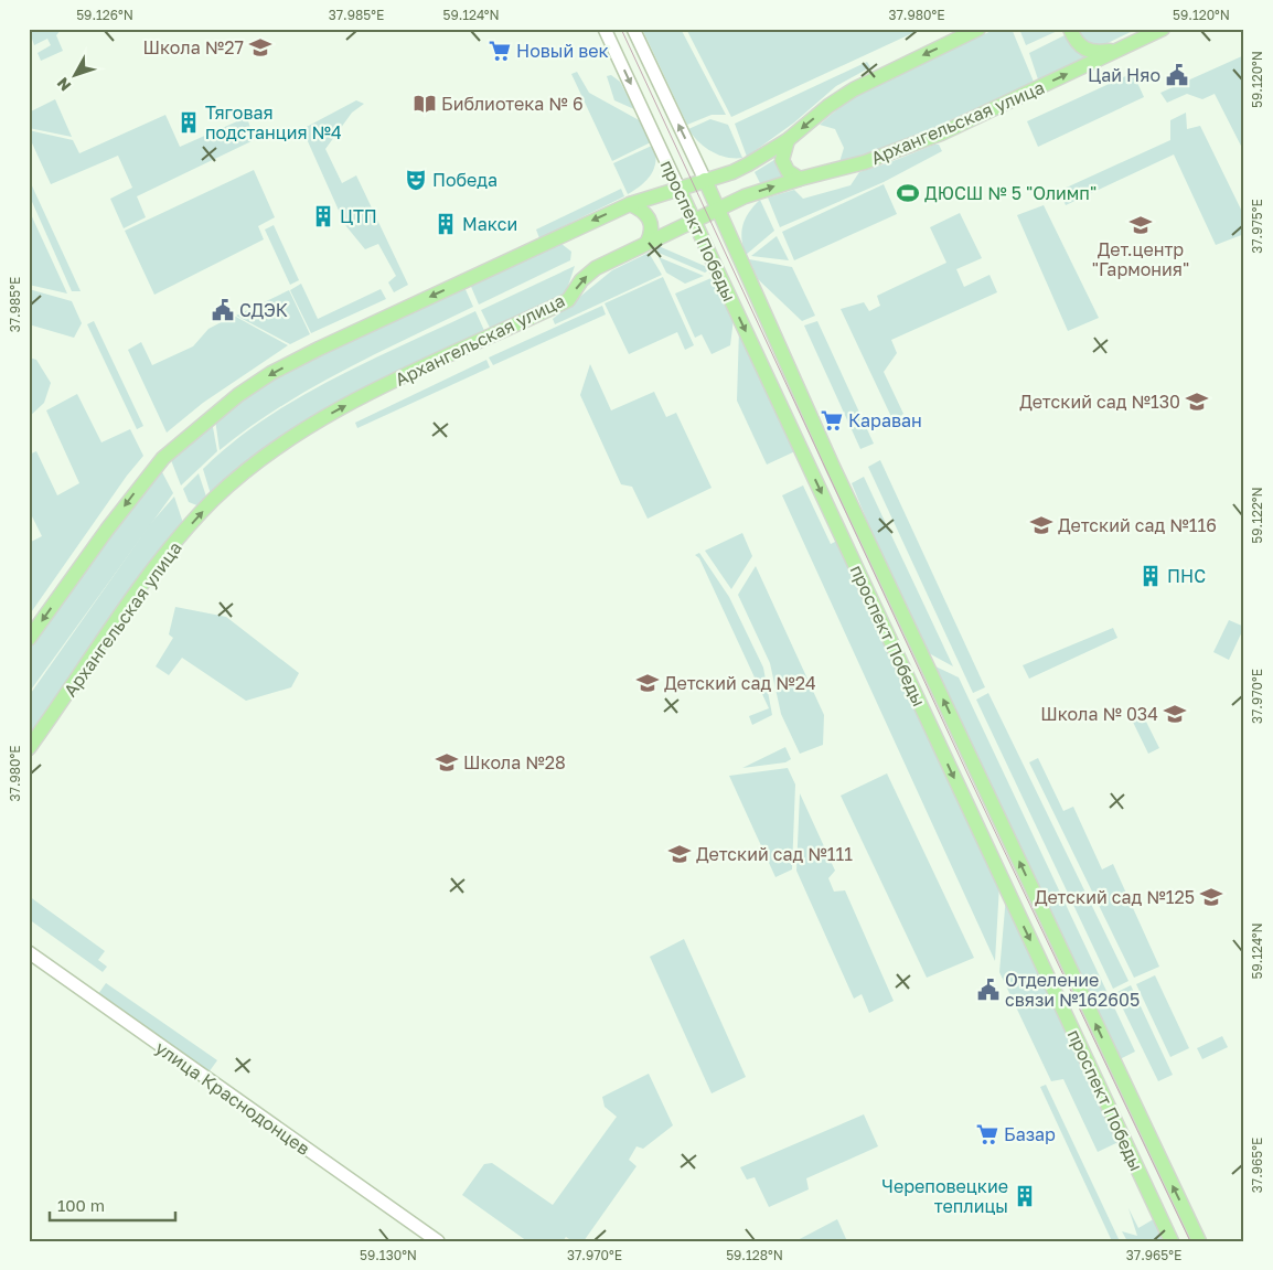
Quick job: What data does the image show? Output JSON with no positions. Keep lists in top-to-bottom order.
{
  "streets": {
    "main road": ["Архангельская улица", "проспект Победы", "улица Краснодонцев"]
  },
  "crossings": [
    ["Архангельская улица", "проспект Победы"]
  ],
  "places": {
    "school or university": [
      "Школа №27",
      "Дет.центр \"Гармония\"",
      "Детский сад №130",
      "Детский сад №116",
      "Детский сад №24",
      "Школа № 034",
      "Школа №28",
      "Детский сад №111",
      "Детский сад №125"
    ],
    "supermarket": ["Новый век", "Караван", "Базар"],
    "public building": ["Цай Няо", "СДЭК", "Отделение связи №162605"],
    "library": ["Библиотека № 6"],
    "building": [
      "Тяговая подстанция №4",
      "ЦТП",
      "Макси",
      "ПНС",
      "Череповецкие теплицы"
    ],
    "theatre": ["Победа"],
    "sports": ["ДЮСШ № 5 \"Олимп\""]
  },
  "scale_bar": "100 m",
  "north": "bottom left",
  "coordinates": [
    "59.126°N",
    "37.985°E",
    "59.124°N",
    "37.980°E",
    "59.120°N",
    "37.975°E",
    "59.122°N",
    "37.970°E",
    "37.965°E",
    "59.130°N",
    "59.128°N"
  ]
}
